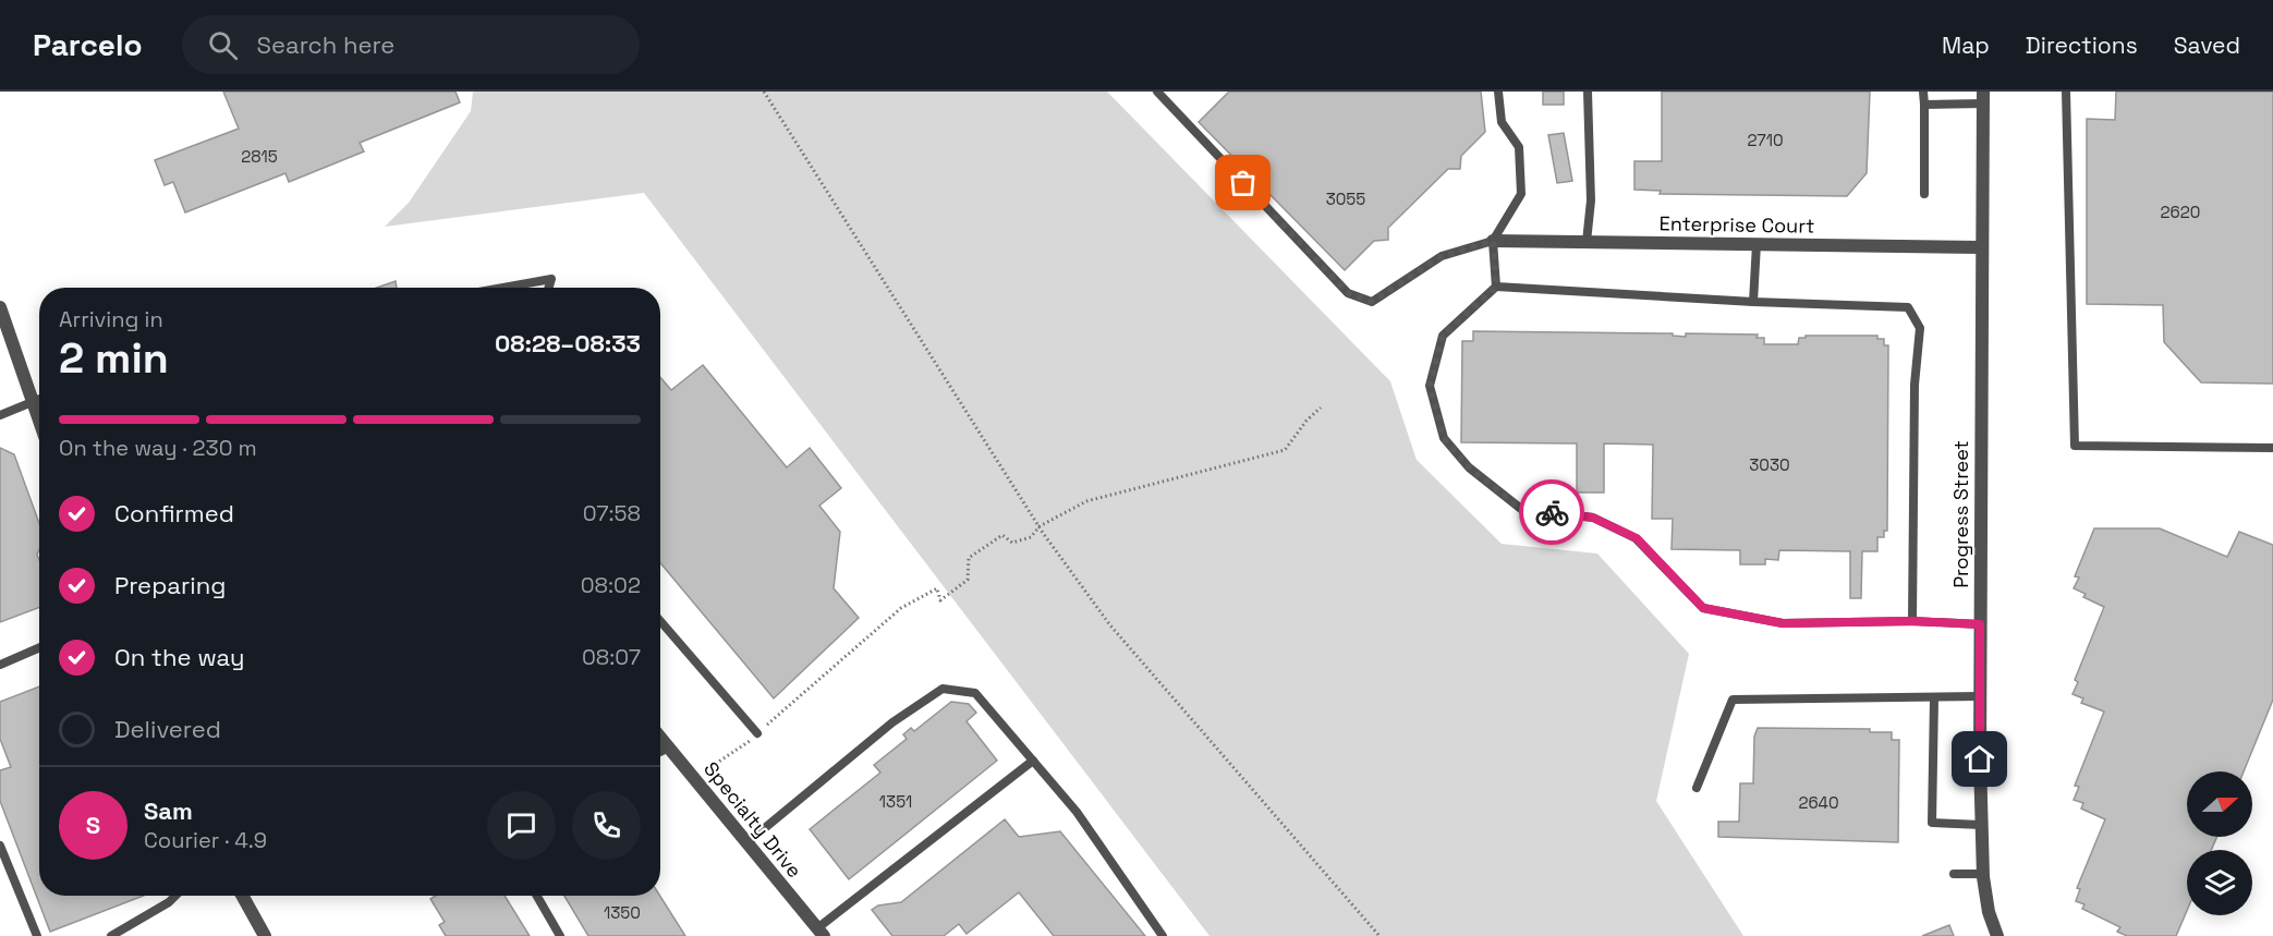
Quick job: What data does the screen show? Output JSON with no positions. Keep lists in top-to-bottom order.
{
  "streets": {
    "street": ["Enterprise Court", "Progress Street", "Specialty Drive"]
  },
  "crossings": [
    ["Enterprise Court", "Progress Street"]
  ],
  "house_numbers": [
    "2710",
    "2815",
    "3055",
    "2620",
    "3030",
    "1351",
    "2640",
    "1350"
  ],
  "north": "right",
  "page": {
    "header": "Parcelo",
    "search": "Search here",
    "nav": ["Map", "Directions", "Saved"],
    "heading": ["2 min", "Arriving in", "08:28–08:33"],
    "panel": ["Sam", "Courier · 4.9"],
    "bar": "On the way · 230 m",
    "list": [
      ["Confirmed", "07:58"],
      ["Preparing", "08:02"],
      ["On the way", "08:07"],
      "Delivered"
    ],
    "round": "S"
  }
}
